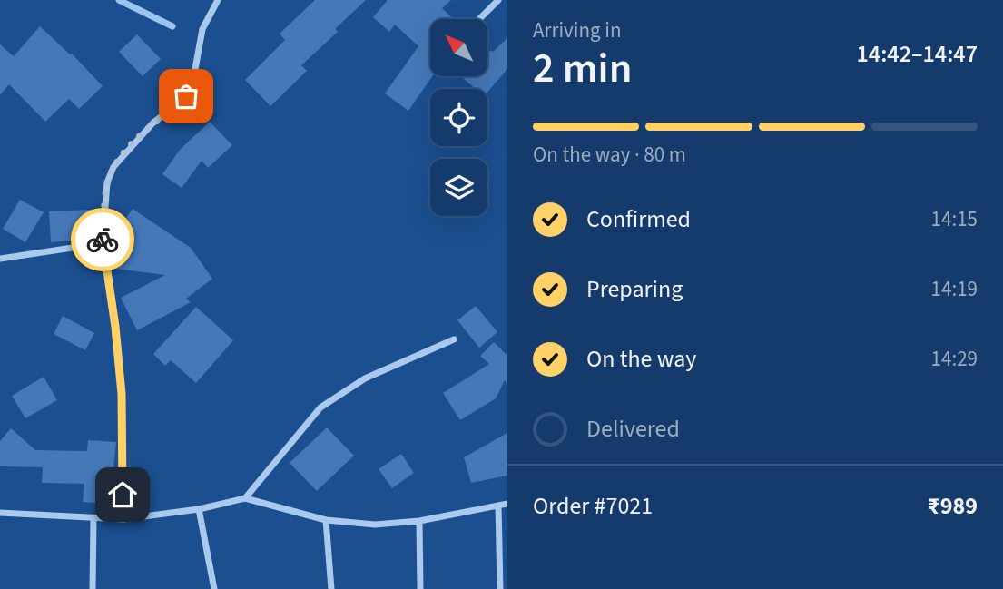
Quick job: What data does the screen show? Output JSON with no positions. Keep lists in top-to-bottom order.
{
  "north": "top left",
  "page": {
    "heading": ["2 min", "Arriving in", "14:42–14:47"],
    "panel": ["Order #7021", "₹989"],
    "bar": "On the way · 80 m",
    "list": [
      ["Confirmed", "14:15"],
      ["Preparing", "14:19"],
      ["On the way", "14:29"],
      "Delivered"
    ]
  }
}
